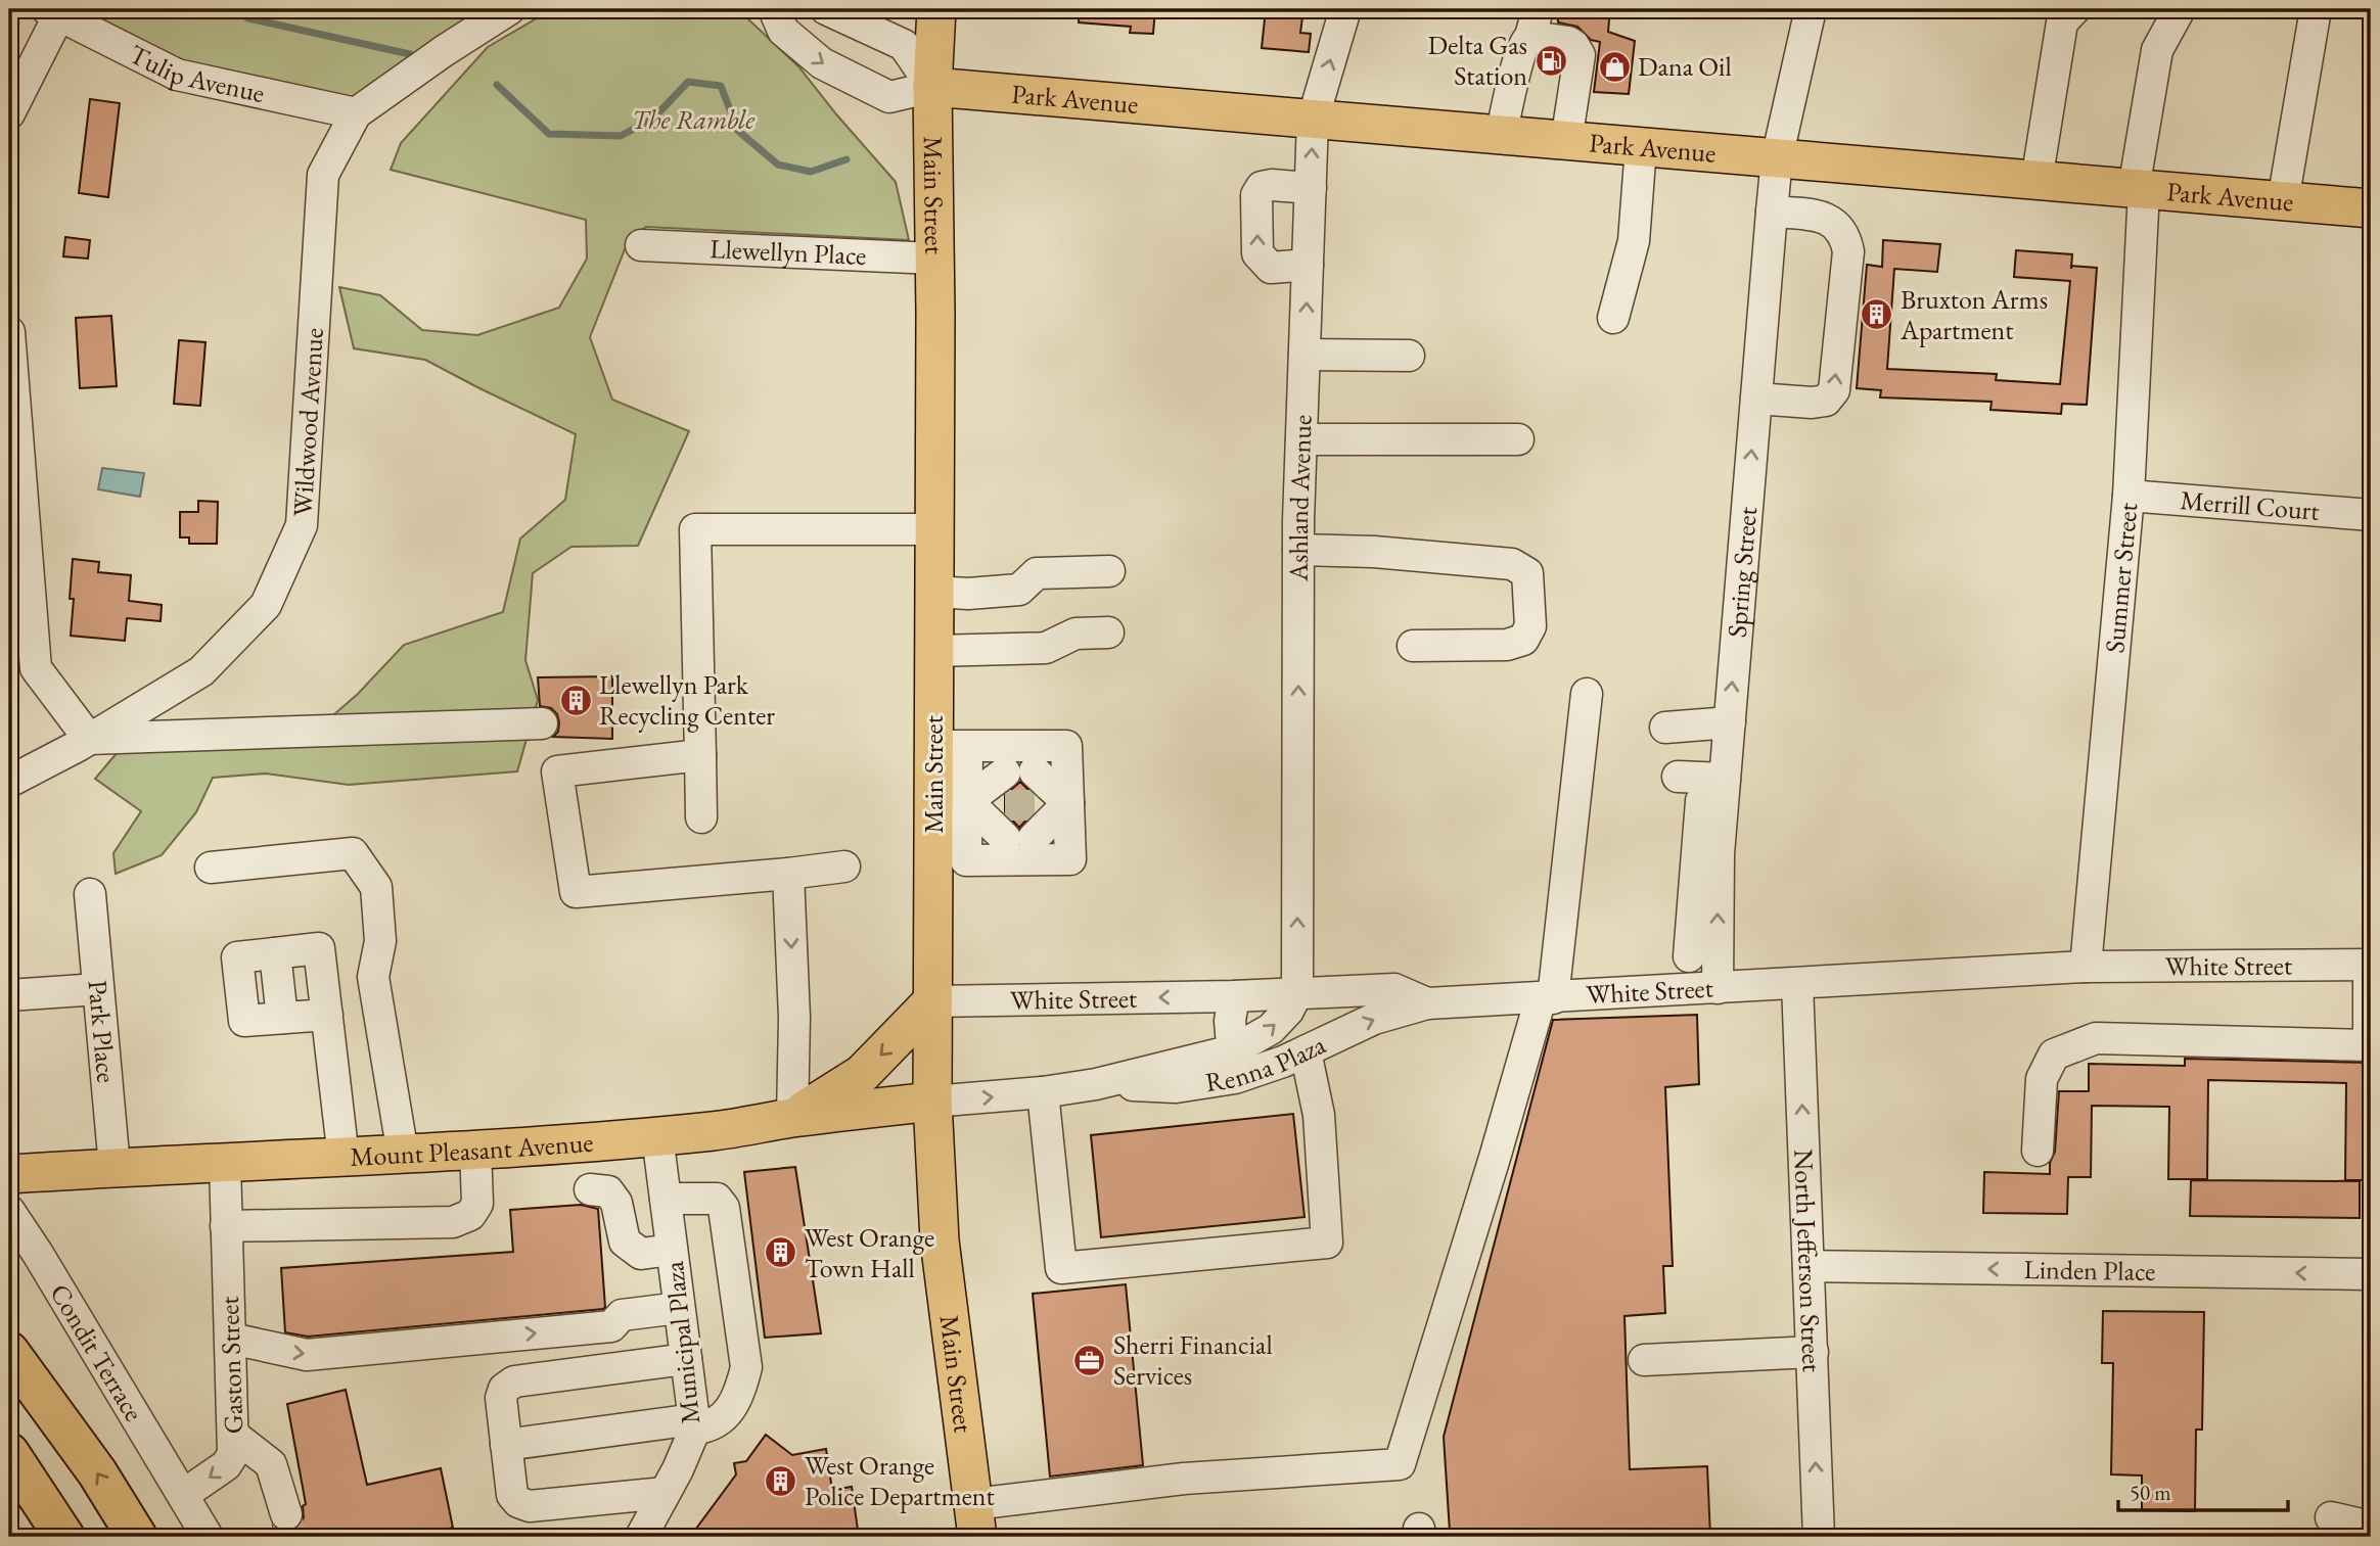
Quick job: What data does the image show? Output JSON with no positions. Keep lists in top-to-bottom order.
{
  "streets": {
    "main road": ["Park Avenue", "Main Street", "Mount Pleasant Avenue"],
    "street": [
      "Tulip Avenue",
      "Llewellyn Place",
      "Wildwood Avenue",
      "Ashland Avenue",
      "Merrill Court",
      "Spring Street",
      "Summer Street",
      "White Street",
      "Park Place",
      "Renna Plaza",
      "North Jefferson Street",
      "Linden Place",
      "Municipal Plaza",
      "Condit Terrace",
      "Gaston Street"
    ]
  },
  "crossings": [
    ["Tulip Avenue", "Wildwood Avenue"],
    ["Park Avenue", "Main Street"],
    ["Park Avenue", "Ashland Avenue"],
    ["Park Avenue", "Spring Street"],
    ["Park Avenue", "Summer Street"],
    ["Main Street", "Llewellyn Place"],
    ["Main Street", "White Street"],
    ["Main Street", "Renna Plaza"],
    ["Main Street", "Mount Pleasant Avenue"],
    ["Ashland Avenue", "White Street"],
    ["Ashland Avenue", "Renna Plaza"],
    ["Merrill Court", "Summer Street"],
    ["Spring Street", "White Street"],
    ["Summer Street", "White Street"],
    ["White Street", "Renna Plaza"],
    ["White Street", "North Jefferson Street"],
    ["Park Place", "Mount Pleasant Avenue"],
    ["Renna Plaza", "Mount Pleasant Avenue"],
    ["Mount Pleasant Avenue", "Municipal Plaza"],
    ["Mount Pleasant Avenue", "Gaston Street"],
    ["North Jefferson Street", "Linden Place"],
    ["Condit Terrace", "Gaston Street"]
  ],
  "one_way": ["North Jefferson Street", "Linden Place"],
  "parks": ["The Ramble"],
  "places": {
    "fuel station": ["Delta Gas Station"],
    "shop": ["Dana Oil"],
    "building": [
      "Bruxton Arms Apartment",
      "Llewellyn Park Recycling Center",
      "West Orange Town Hall",
      "West Orange Police Department"
    ],
    "office": ["Sherri Financial Services"]
  },
  "scale_bar": "50 m"
}
